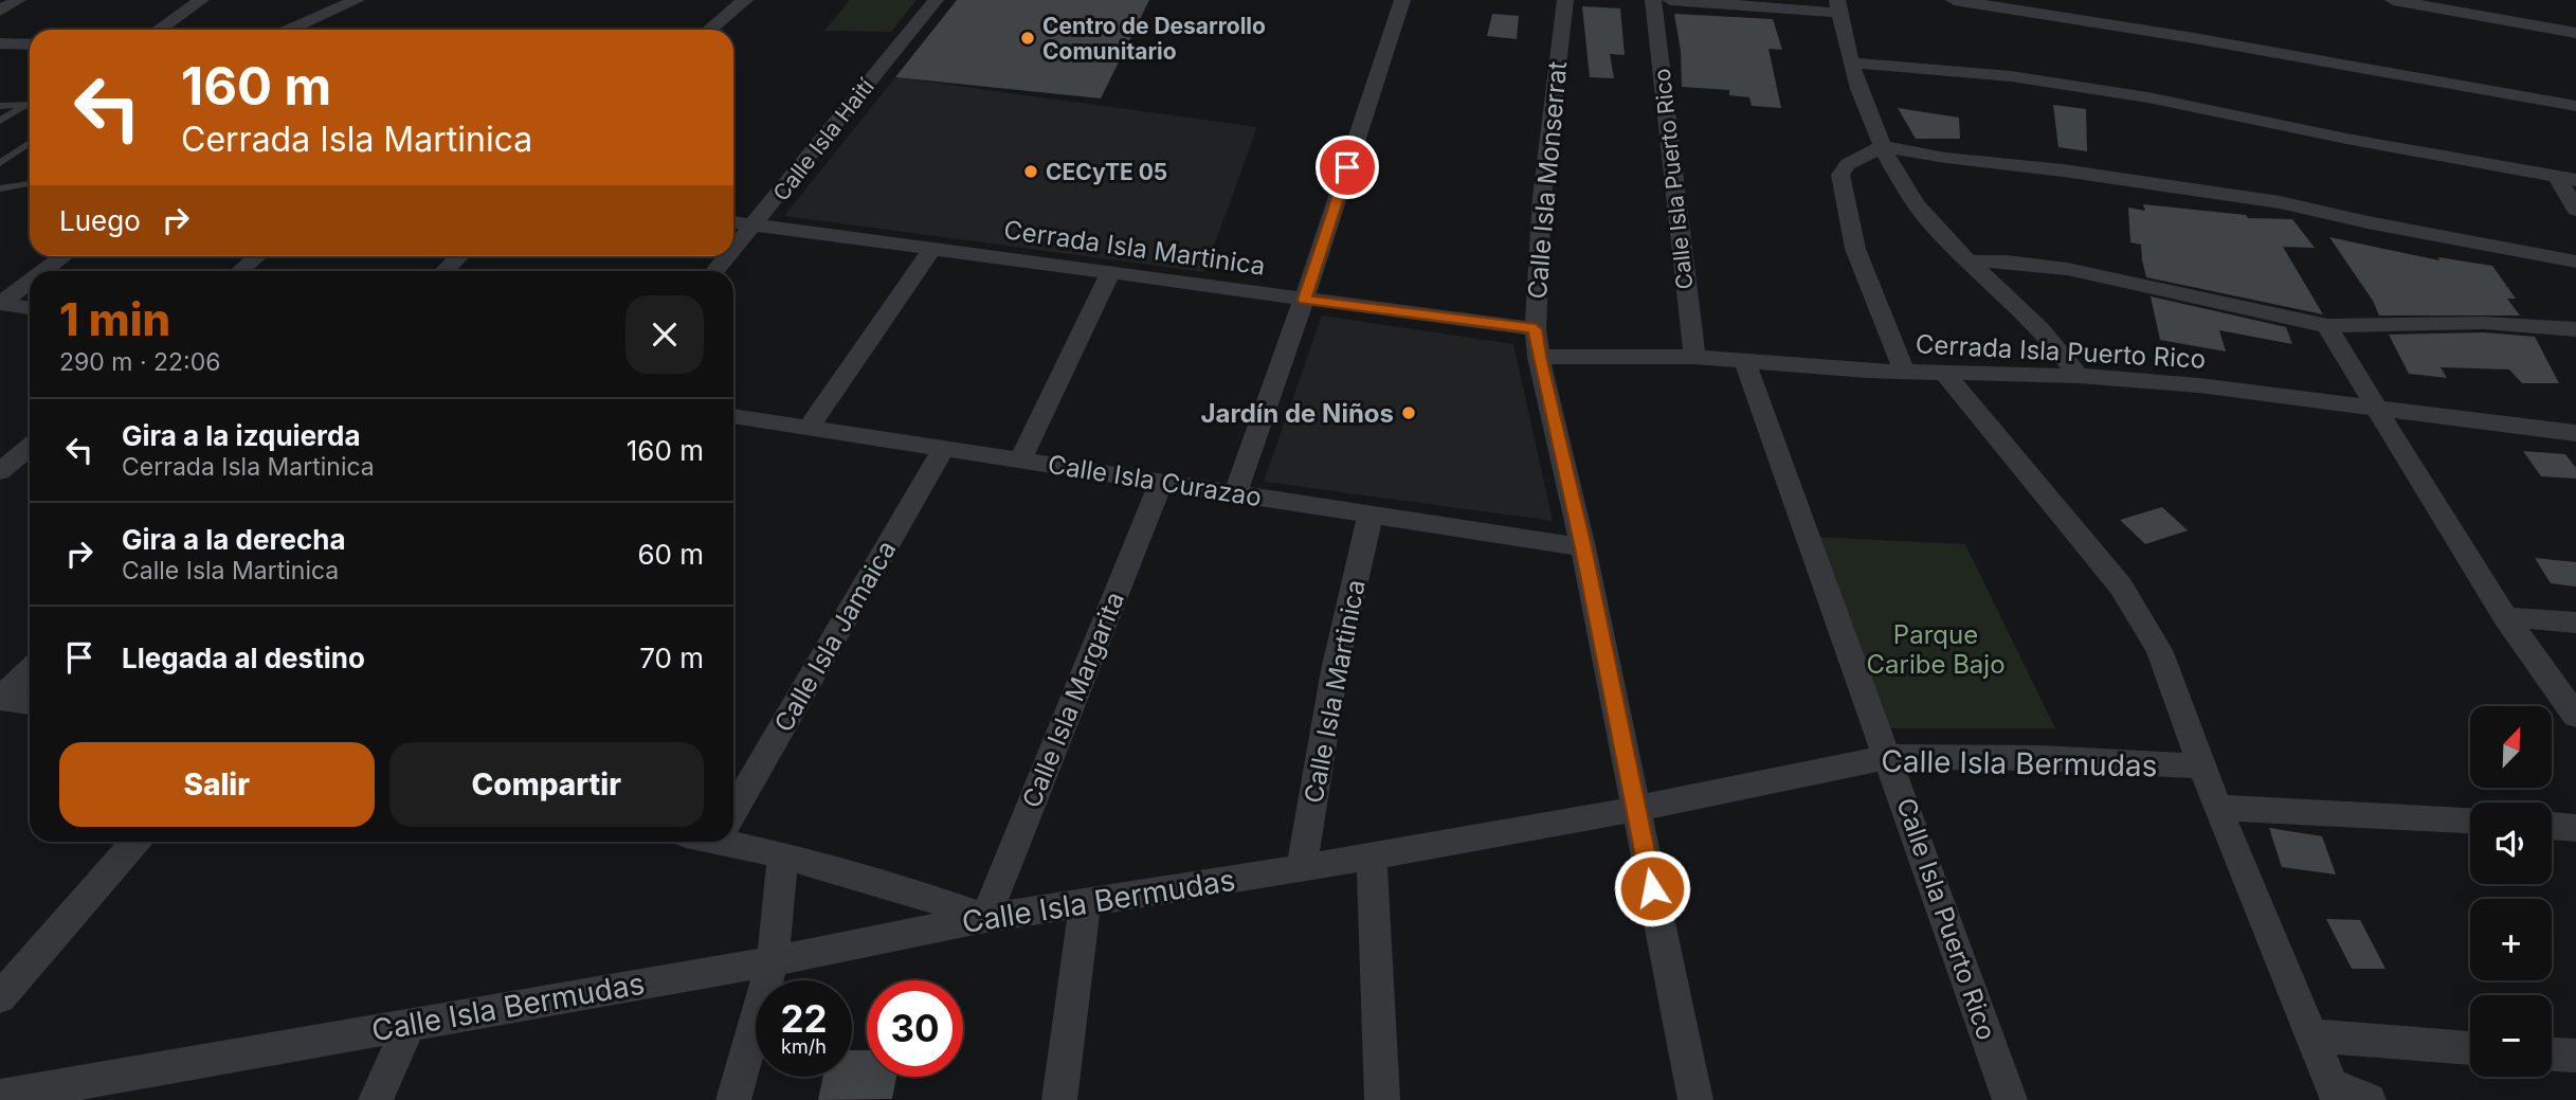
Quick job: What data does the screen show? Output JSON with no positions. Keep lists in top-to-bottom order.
{
  "streets": {
    "street": [
      "Calle Isla Haití",
      "Calle Isla Puerto Rico",
      "Calle Isla Monserrat",
      "Cerrada Isla Martinica",
      "Cerrada Isla Puerto Rico",
      "Calle Isla Curazao",
      "Calle Isla Jamaica",
      "Calle Isla Martinica",
      "Calle Isla Margarita",
      "Calle Isla Bermudas"
    ]
  },
  "crossings": [
    ["Calle Isla Haití", "Cerrada Isla Martinica"],
    ["Calle Isla Puerto Rico", "Cerrada Isla Puerto Rico"],
    ["Calle Isla Puerto Rico", "Calle Isla Bermudas"],
    ["Calle Isla Monserrat", "Cerrada Isla Martinica"],
    ["Calle Isla Monserrat", "Cerrada Isla Puerto Rico"],
    ["Calle Isla Monserrat", "Calle Isla Curazao"],
    ["Calle Isla Monserrat", "Calle Isla Bermudas"],
    ["Calle Isla Curazao", "Calle Isla Jamaica"],
    ["Calle Isla Curazao", "Calle Isla Martinica"],
    ["Calle Isla Curazao", "Calle Isla Margarita"],
    ["Calle Isla Martinica", "Calle Isla Bermudas"],
    ["Calle Isla Margarita", "Calle Isla Bermudas"]
  ],
  "parks": ["Parque Caribe Bajo"],
  "places": ["Centro de Desarrollo Comunitario", "CECyTE 05", "Jardín de Niños"],
  "north": "top right",
  "page": {
    "turn": ["160 m", "Cerrada Isla Martinica"],
    "then": "Luego",
    "heading": ["1 min", "290 m · 22:06"],
    "list": [
      {
        "name": "Gira a la izquierda",
        "note": "Cerrada Isla Martinica",
        "value": "160 m"
      },
      {
        "name": "Gira a la derecha",
        "note": "Calle Isla Martinica",
        "value": "60 m"
      },
      {
        "name": "Llegada al destino",
        "value": "70 m"
      }
    ],
    "map_buttons": ["+", "−"],
    "buttons": ["Salir", "Compartir"],
    "speed": "22 km/h",
    "limit": "30"
  }
}
